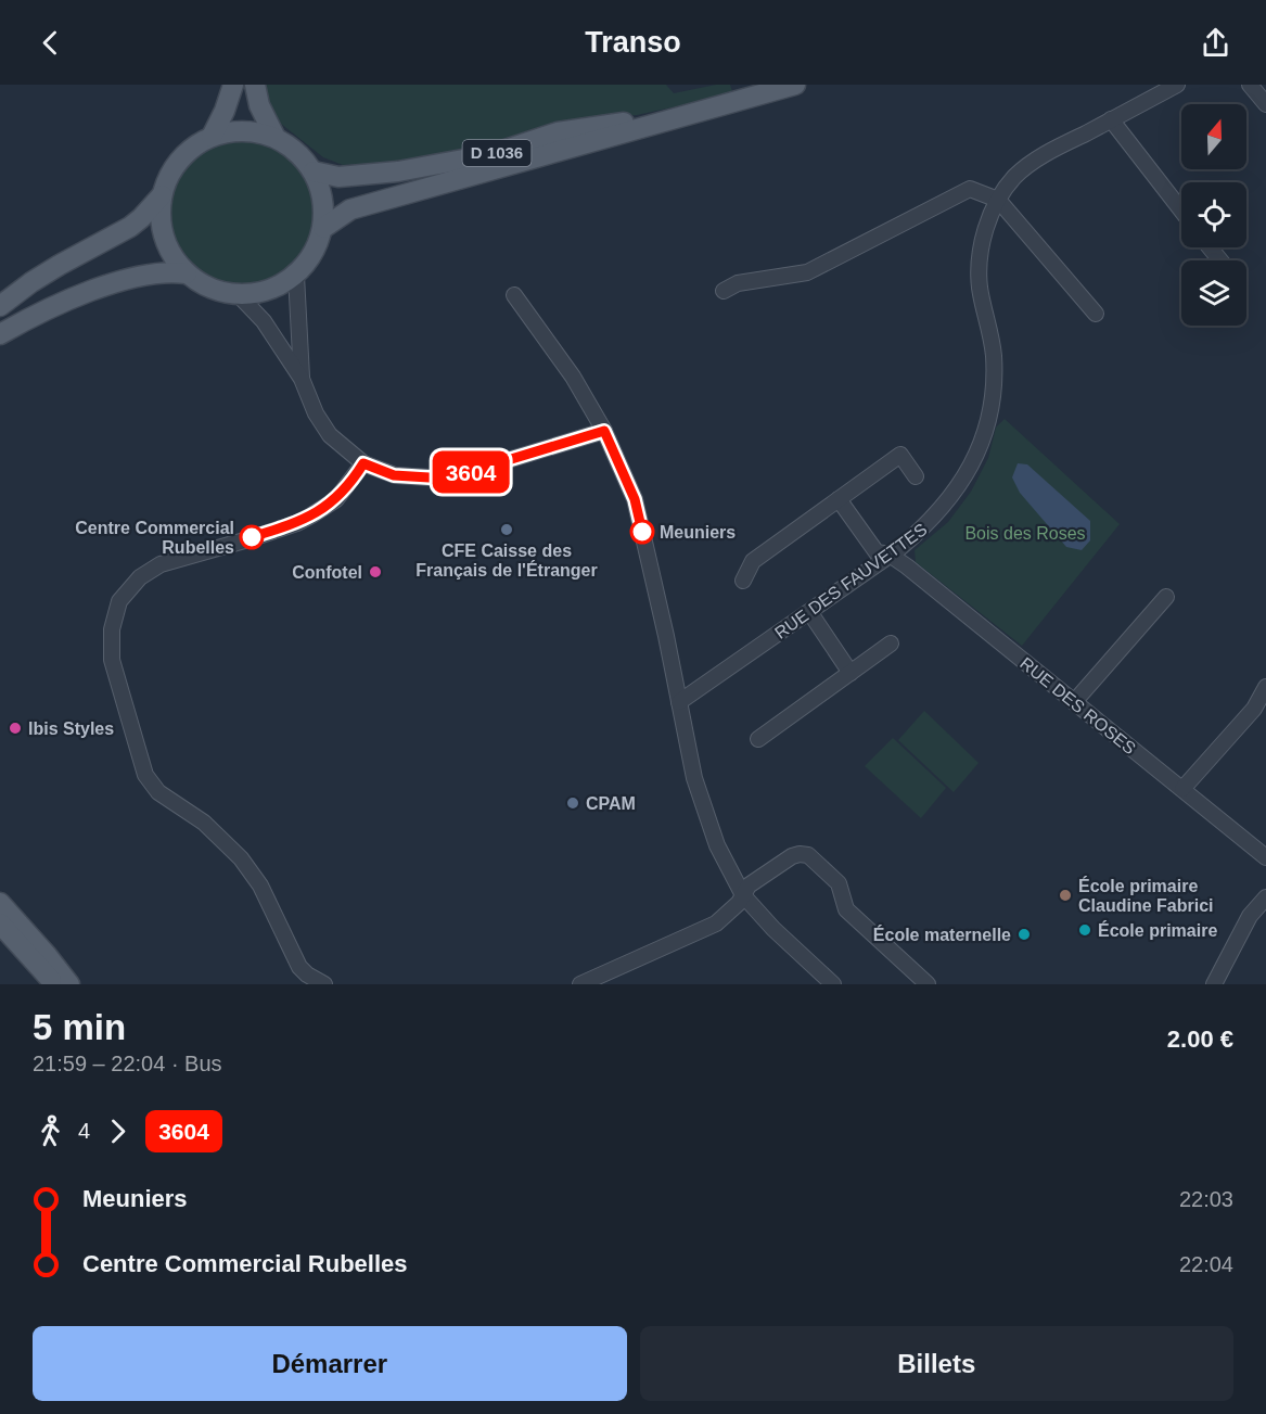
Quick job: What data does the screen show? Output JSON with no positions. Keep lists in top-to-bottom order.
{
  "streets": {
    "main road": ["D 1036"],
    "street": ["RUE DES FAUVETTES", "RUE DES ROSES"]
  },
  "crossings": [
    ["RUE DES FAUVETTES", "RUE DES ROSES"]
  ],
  "parks": ["Bois des Roses"],
  "places": [
    "CFE Caisse des Français de l'Étranger",
    "Meuniers",
    "Centre Commercial Rubelles",
    "Confotel",
    "Ibis Styles",
    "CPAM",
    "École primaire Claudine Fabrici",
    "École primaire",
    "École maternelle"
  ],
  "lines": ["bus line 3604"],
  "north": "top",
  "page": {
    "header": "Transo",
    "on_map": "3604",
    "heading": ["5 min", "21:59 – 22:04 · Bus", "2.00 €"],
    "legs": ["4", "3604"],
    "list": [
      {
        "name": "Meuniers",
        "value": "22:03"
      },
      {
        "name": "Centre Commercial Rubelles",
        "value": "22:04"
      }
    ],
    "buttons": ["Démarrer", "Billets"]
  }
}
